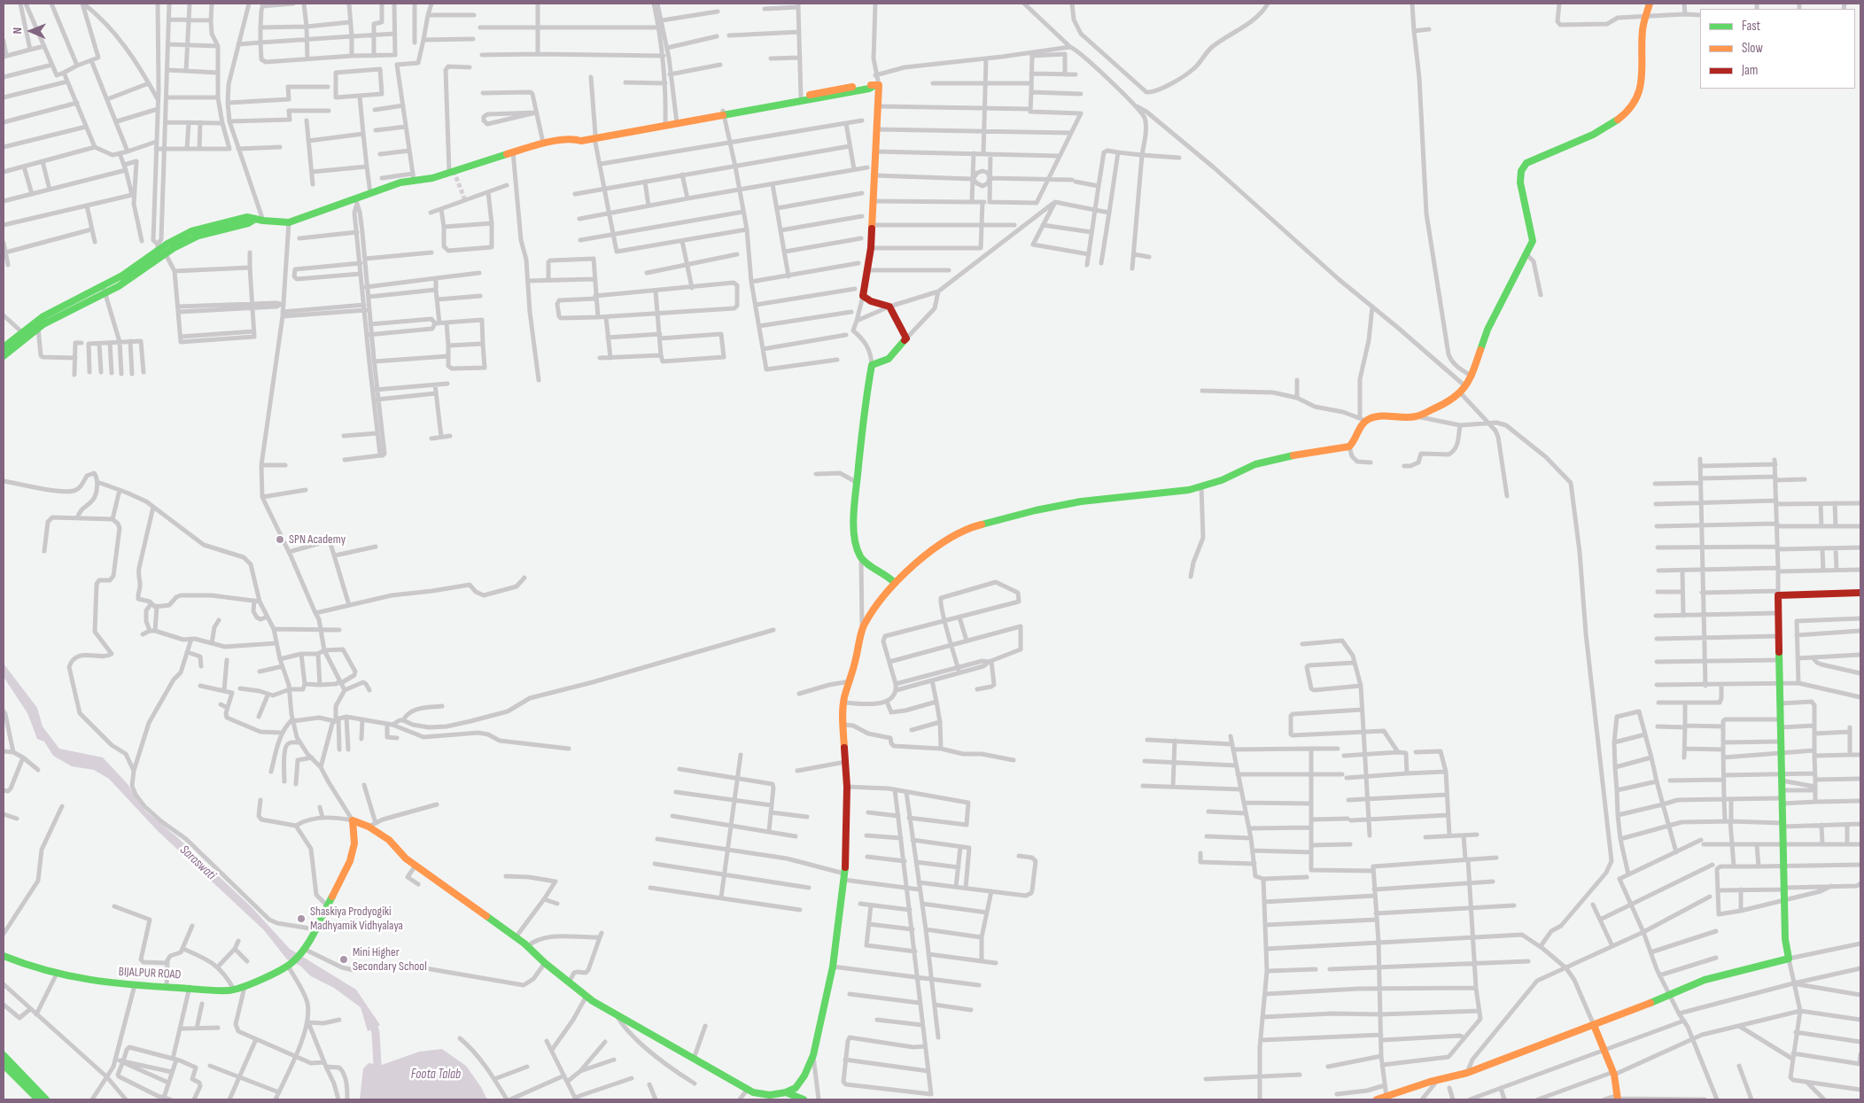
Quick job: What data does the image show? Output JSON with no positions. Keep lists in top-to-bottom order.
{
  "streets": {
    "street": ["BIJALPUR ROAD"]
  },
  "water": ["Saraswati", "Foota Talab"],
  "places": ["SPN Academy", "Shaskiya Prodyogiki Madhyamik Vidhyalaya", "Mini Higher Secondary School"],
  "legend": ["Fast", "Slow", "Jam"],
  "north": "left"
}
